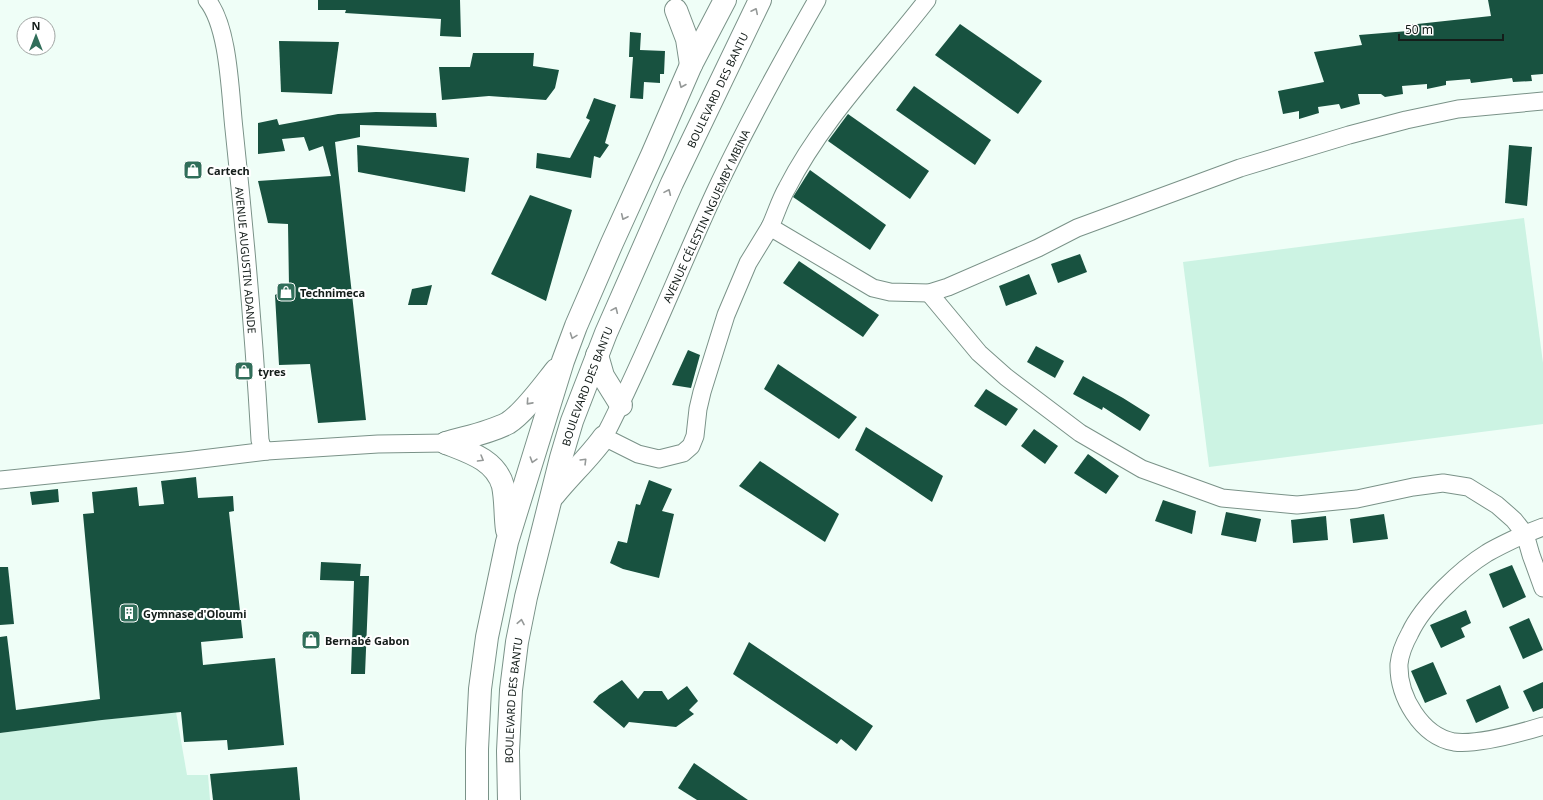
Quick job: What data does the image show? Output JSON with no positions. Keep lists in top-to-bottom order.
{
  "streets": {
    "highway": ["BOULEVARD DES BANTU"],
    "street": ["AVENUE CÉLESTIN NGUEMBY MBINA", "AVENUE AUGUSTIN ADANDE"]
  },
  "places": {
    "shop": [
      "Cartech",
      "Technimeca",
      "tyres",
      "Bernabé Gabon"
    ],
    "building": ["Gymnase d'Oloumi"]
  },
  "scale_bar": "50 m",
  "north": "top"
}
